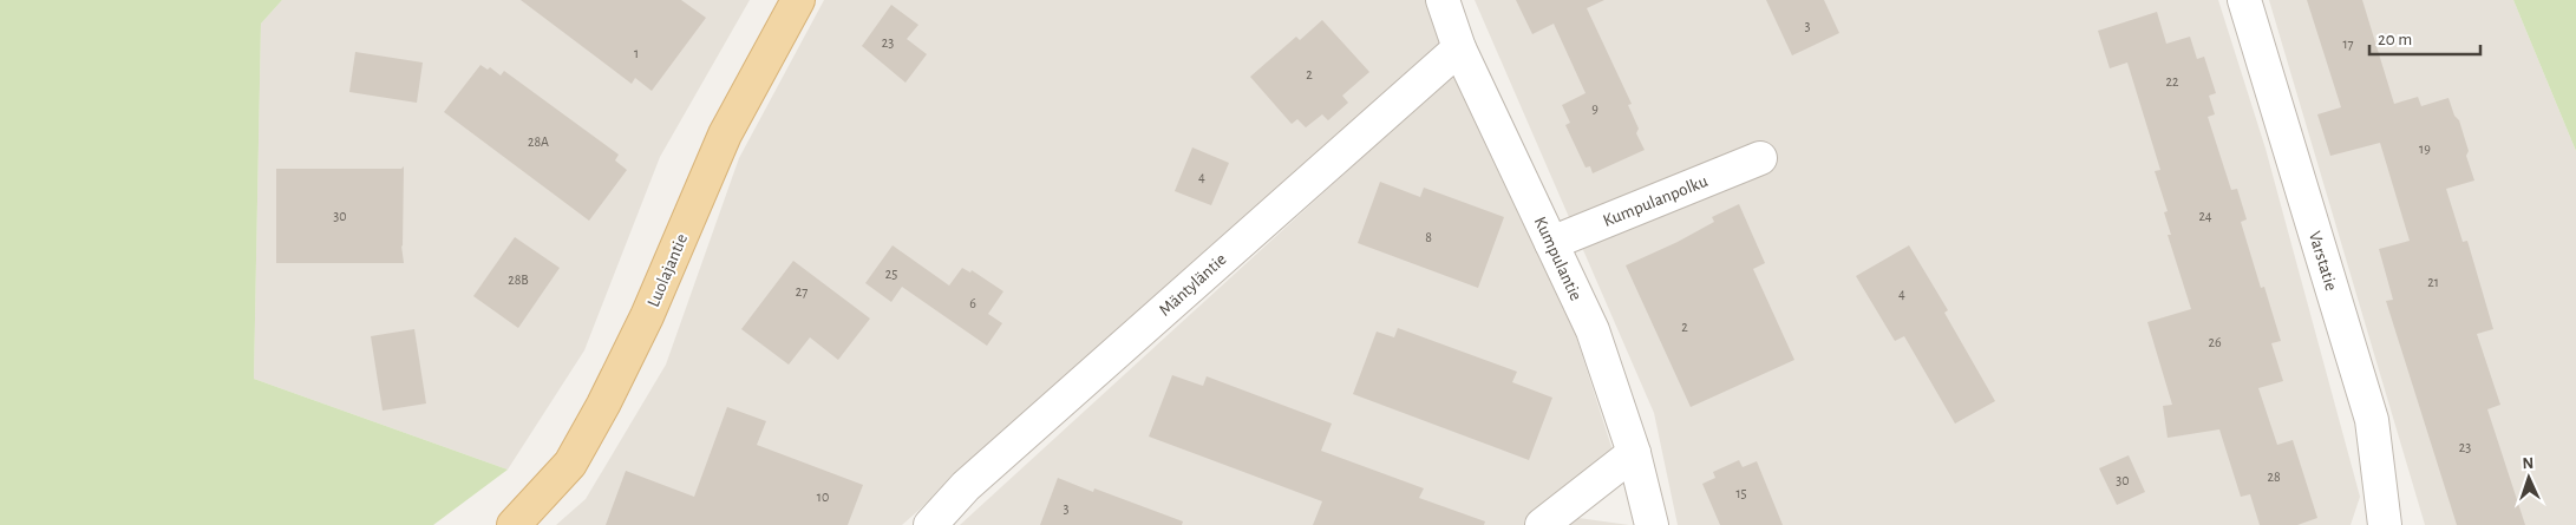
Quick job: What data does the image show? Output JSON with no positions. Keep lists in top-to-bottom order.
{
  "streets": {
    "main road": ["Luolajantie"],
    "street": [
      "Kumpulanpolku",
      "Kumpulantie",
      "Varstatie",
      "Mäntyläntie"
    ]
  },
  "crossings": [
    ["Kumpulanpolku", "Kumpulantie"],
    ["Kumpulantie", "Mäntyläntie"]
  ],
  "house_numbers": [
    "3",
    "23",
    "17",
    "1",
    "2",
    "22",
    "9",
    "28A",
    "19",
    "4",
    "30",
    "24",
    "8",
    "25",
    "28B",
    "21",
    "27",
    "4",
    "6",
    "2",
    "26",
    "23",
    "28",
    "30",
    "15",
    "10",
    "3"
  ],
  "scale_bar": "20 m",
  "north": "top"
}
